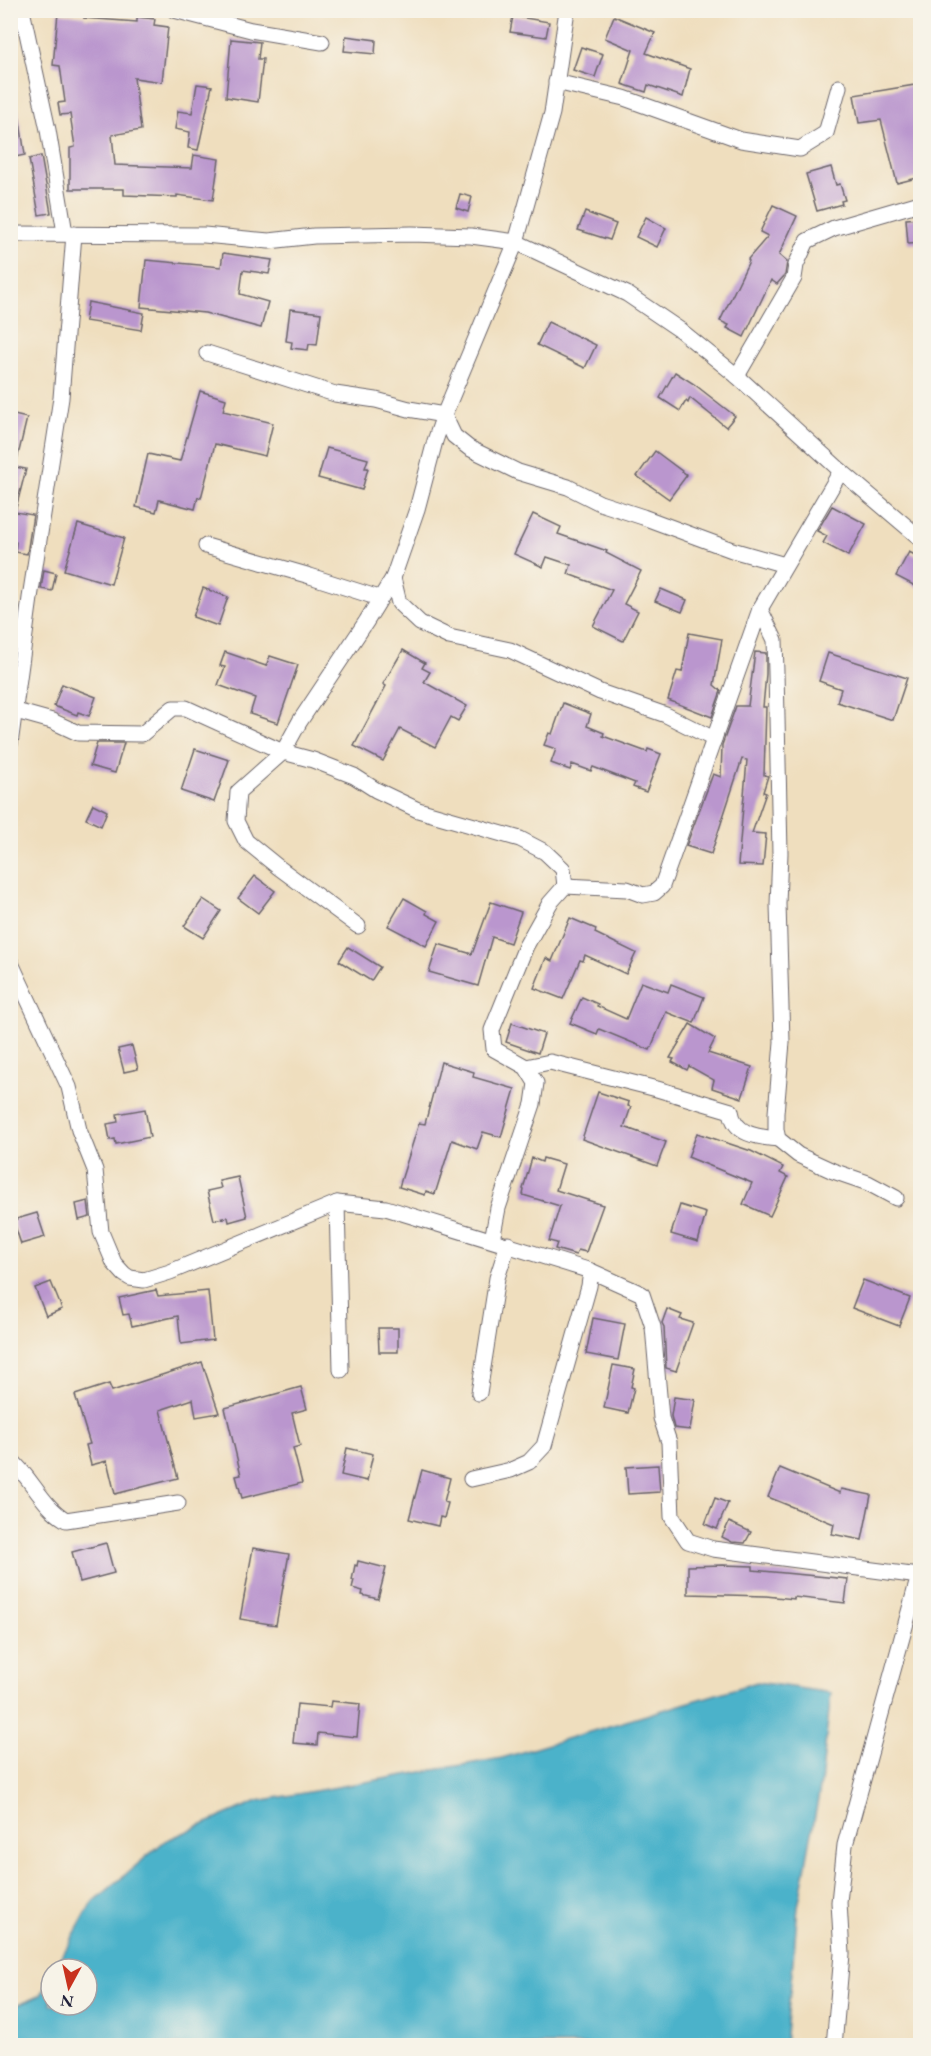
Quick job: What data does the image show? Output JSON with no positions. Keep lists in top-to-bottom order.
{
  "north": "bottom"
}
